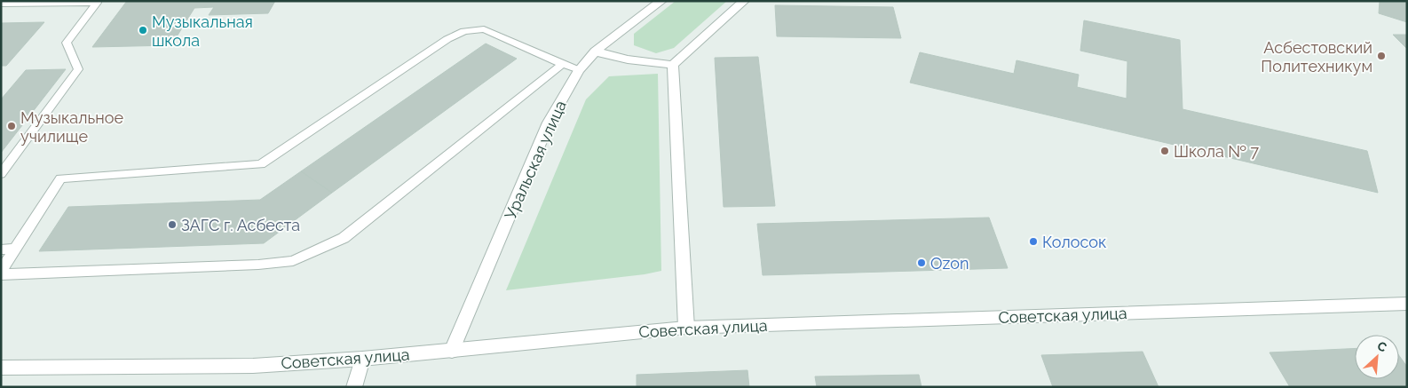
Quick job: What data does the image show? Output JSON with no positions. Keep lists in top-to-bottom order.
{
  "streets": {
    "street": ["Уральская улица", "Советская улица"]
  },
  "crossings": [
    ["Уральская улица", "Советская улица"]
  ],
  "places": [
    "Музыкальная школа",
    "Асбестовский Политехникум",
    "Музыкальное училище",
    "Школа № 7",
    "ЗАГС г. Асбеста",
    "Колосок",
    "Ozon"
  ],
  "north": "top right"
}
